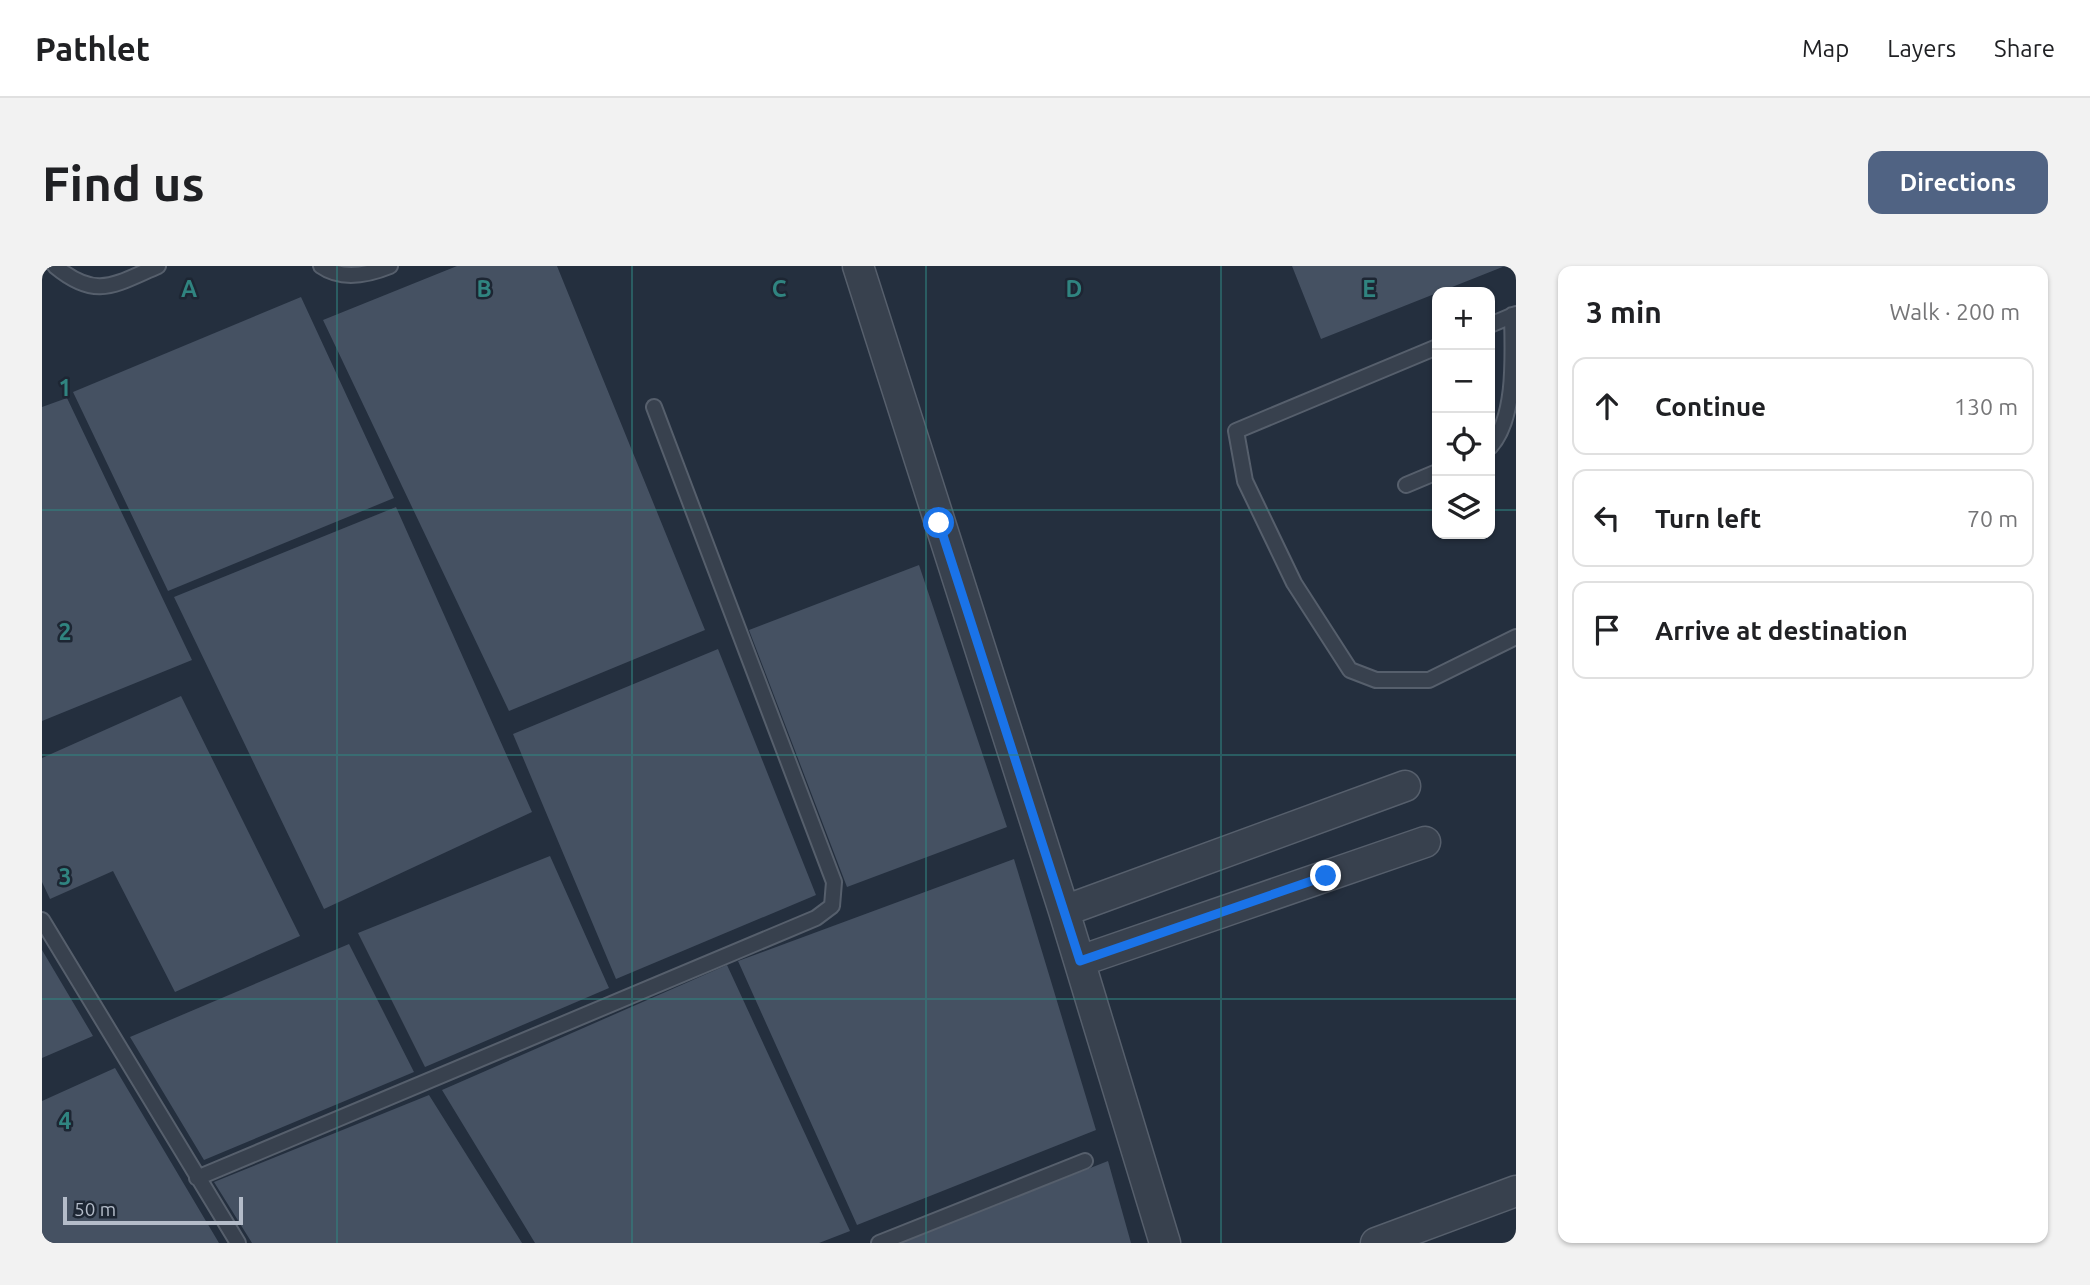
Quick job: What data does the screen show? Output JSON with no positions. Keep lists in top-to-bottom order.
{
  "scale_bar": "50 m",
  "page": {
    "header": "Pathlet",
    "nav": ["Map", "Layers", "Share"],
    "buttons": "Directions",
    "title": "Find us",
    "heading": ["3 min", "Walk · 200 m"],
    "map_buttons": ["+", "−"],
    "list": [
      ["Continue", "130 m"],
      ["Turn left", "70 m"],
      "Arrive at destination"
    ],
    "scale": "50 m"
  },
  "grid": {
    "columns": [
      "A",
      "B",
      "C",
      "D",
      "E"
    ],
    "rows": [
      "1",
      "2",
      "3",
      "4"
    ]
  }
}
